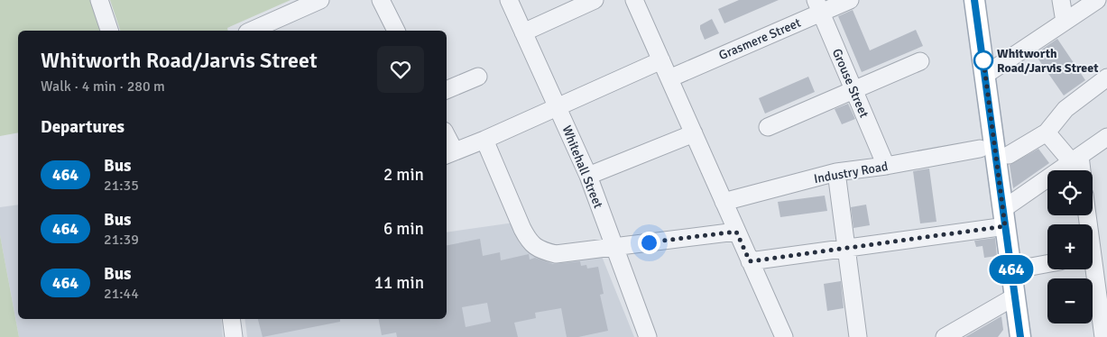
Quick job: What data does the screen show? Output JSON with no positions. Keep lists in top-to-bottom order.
{
  "streets": {
    "street": [
      "Grasmere Street",
      "Grouse Street",
      "Whitehall Street",
      "Industry Road"
    ]
  },
  "crossings": [
    ["Grasmere Street", "Grouse Street"],
    ["Grouse Street", "Industry Road"]
  ],
  "places": ["Whitworth Road/Jarvis Street"],
  "lines": ["bus line 464"],
  "page": {
    "on_map": "464",
    "heading": [
      ["Whitworth Road/Jarvis Street", "Walk · 4 min · 280 m"],
      "Departures"
    ],
    "list": [
      {
        "mark": "464",
        "name": "Bus",
        "note": "21:35",
        "value": "2 min"
      },
      {
        "mark": "464",
        "name": "Bus",
        "note": "21:39",
        "value": "6 min"
      },
      {
        "mark": "464",
        "name": "Bus",
        "note": "21:44",
        "value": "11 min"
      }
    ],
    "map_buttons": ["+", "−"]
  }
}
